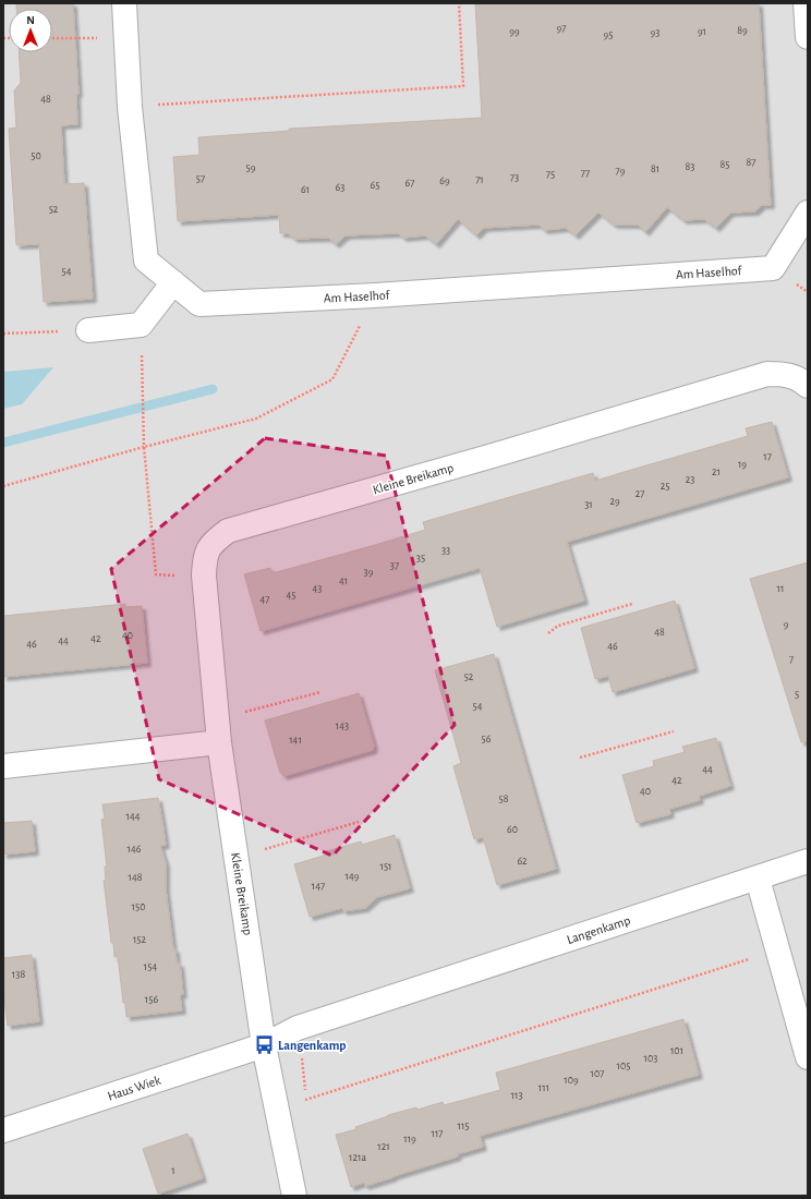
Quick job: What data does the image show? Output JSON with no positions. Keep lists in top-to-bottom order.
{
  "streets": {
    "street": [
      "Am Haselhof",
      "Kleine Breikamp",
      "Langenkamp",
      "Haus Wiek"
    ]
  },
  "crossings": [
    ["Kleine Breikamp", "Langenkamp"],
    ["Kleine Breikamp", "Haus Wiek"],
    ["Langenkamp", "Haus Wiek"]
  ],
  "places": {
    "bus stop": ["Langenkamp"]
  },
  "house_numbers": [
    "97",
    "89",
    "99",
    "91",
    "93",
    "95",
    "48",
    "50",
    "87",
    "85",
    "83",
    "59",
    "81",
    "79",
    "77",
    "75",
    "73",
    "57",
    "71",
    "69",
    "67",
    "65",
    "63",
    "61",
    "52",
    "54",
    "17",
    "19",
    "21",
    "23",
    "25",
    "27",
    "29",
    "31",
    "33",
    "35",
    "37",
    "39",
    "41",
    "43",
    "11",
    "45",
    "47",
    "9",
    "48",
    "40",
    "42",
    "44",
    "46",
    "46",
    "7",
    "52",
    "5",
    "54",
    "143",
    "56",
    "141",
    "44",
    "42",
    "40",
    "58",
    "144",
    "60",
    "146",
    "62",
    "151",
    "149",
    "148",
    "147",
    "150",
    "152",
    "154",
    "138",
    "156",
    "101",
    "103",
    "105",
    "107",
    "109",
    "111",
    "113",
    "115",
    "117",
    "119",
    "121",
    "121a",
    "1"
  ],
  "north": "top"
}
